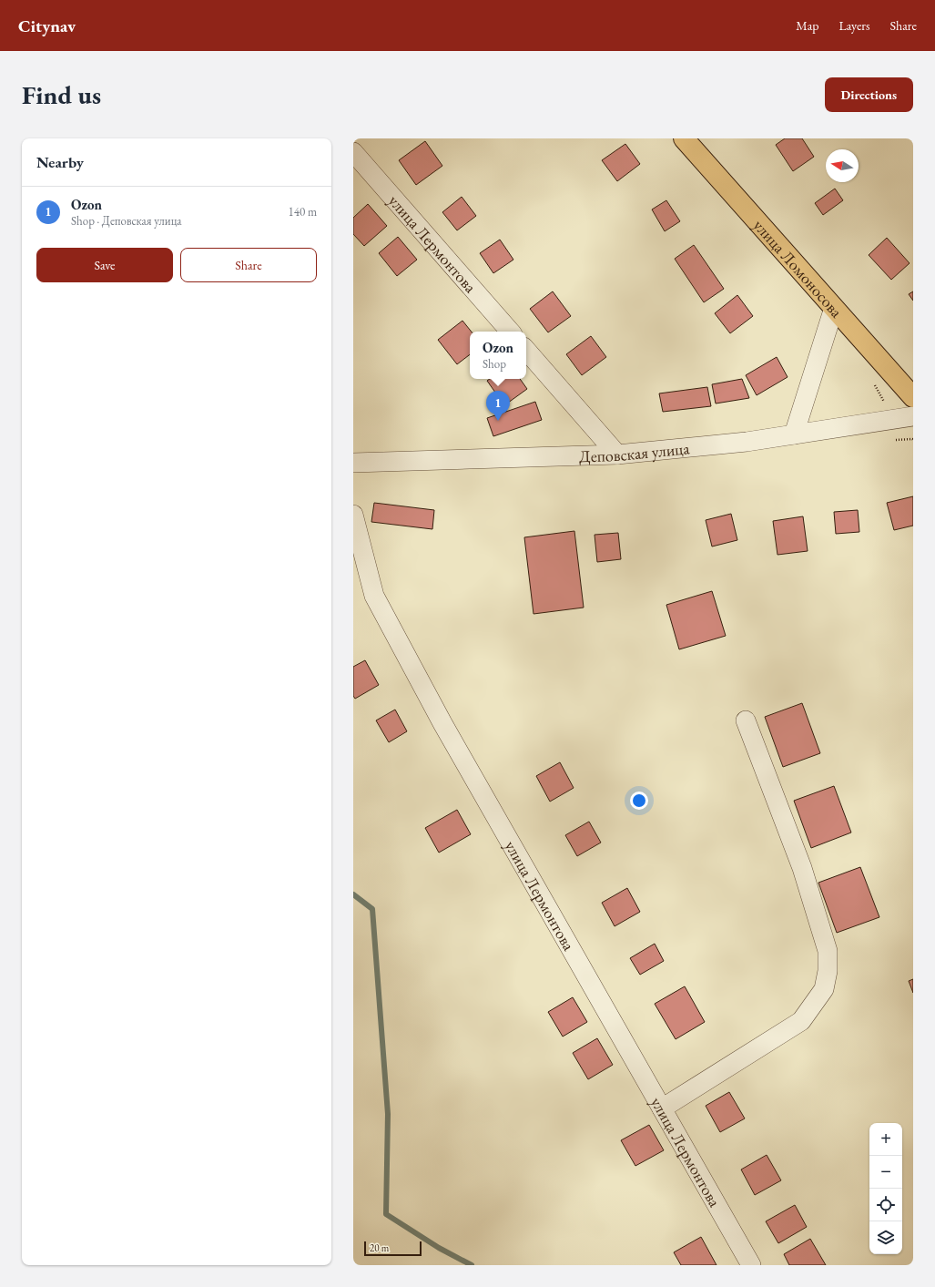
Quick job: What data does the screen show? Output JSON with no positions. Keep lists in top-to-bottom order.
{
  "streets": {
    "main road": ["улица Ломоносова"],
    "street": ["улица Лермонтова", "Деповская улица"]
  },
  "scale_bar": "20 m",
  "north": "left",
  "page": {
    "header": "Citynav",
    "nav": ["Map", "Layers", "Share"],
    "buttons": [
      "Directions",
      ["Save", "Share"]
    ],
    "title": "Find us",
    "heading": "Nearby",
    "list": [
      {
        "mark": "1",
        "name": "Ozon",
        "note": "Shop · Деповская улица",
        "value": "140 m"
      }
    ],
    "popup": ["Ozon", "Shop"],
    "pins": "1",
    "map_buttons": ["+", "−"],
    "scale": "20 m"
  }
}
